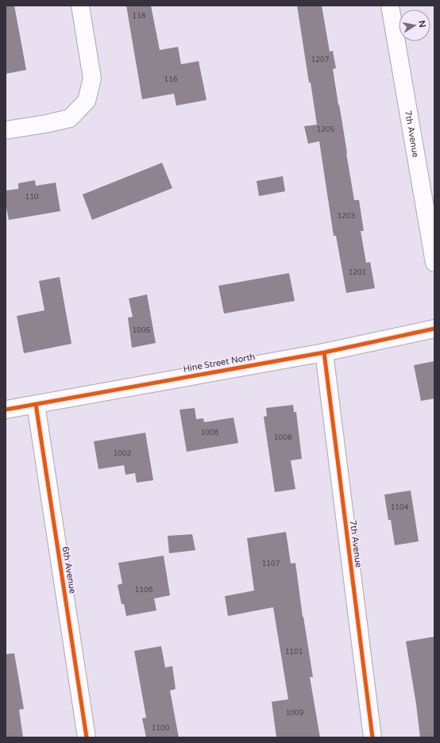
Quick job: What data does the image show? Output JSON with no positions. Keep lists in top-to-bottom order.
{
  "streets": {
    "street": ["7th Avenue", "Hine Street North", "6th Avenue"]
  },
  "crossings": [
    ["7th Avenue", "Hine Street North"],
    ["Hine Street North", "6th Avenue"]
  ],
  "house_numbers": [
    "118",
    "1207",
    "116",
    "1205",
    "110",
    "1203",
    "1201",
    "1005",
    "1006",
    "1008",
    "1002",
    "1104",
    "1107",
    "1106",
    "1101",
    "1009",
    "1100"
  ],
  "north": "right"
}
